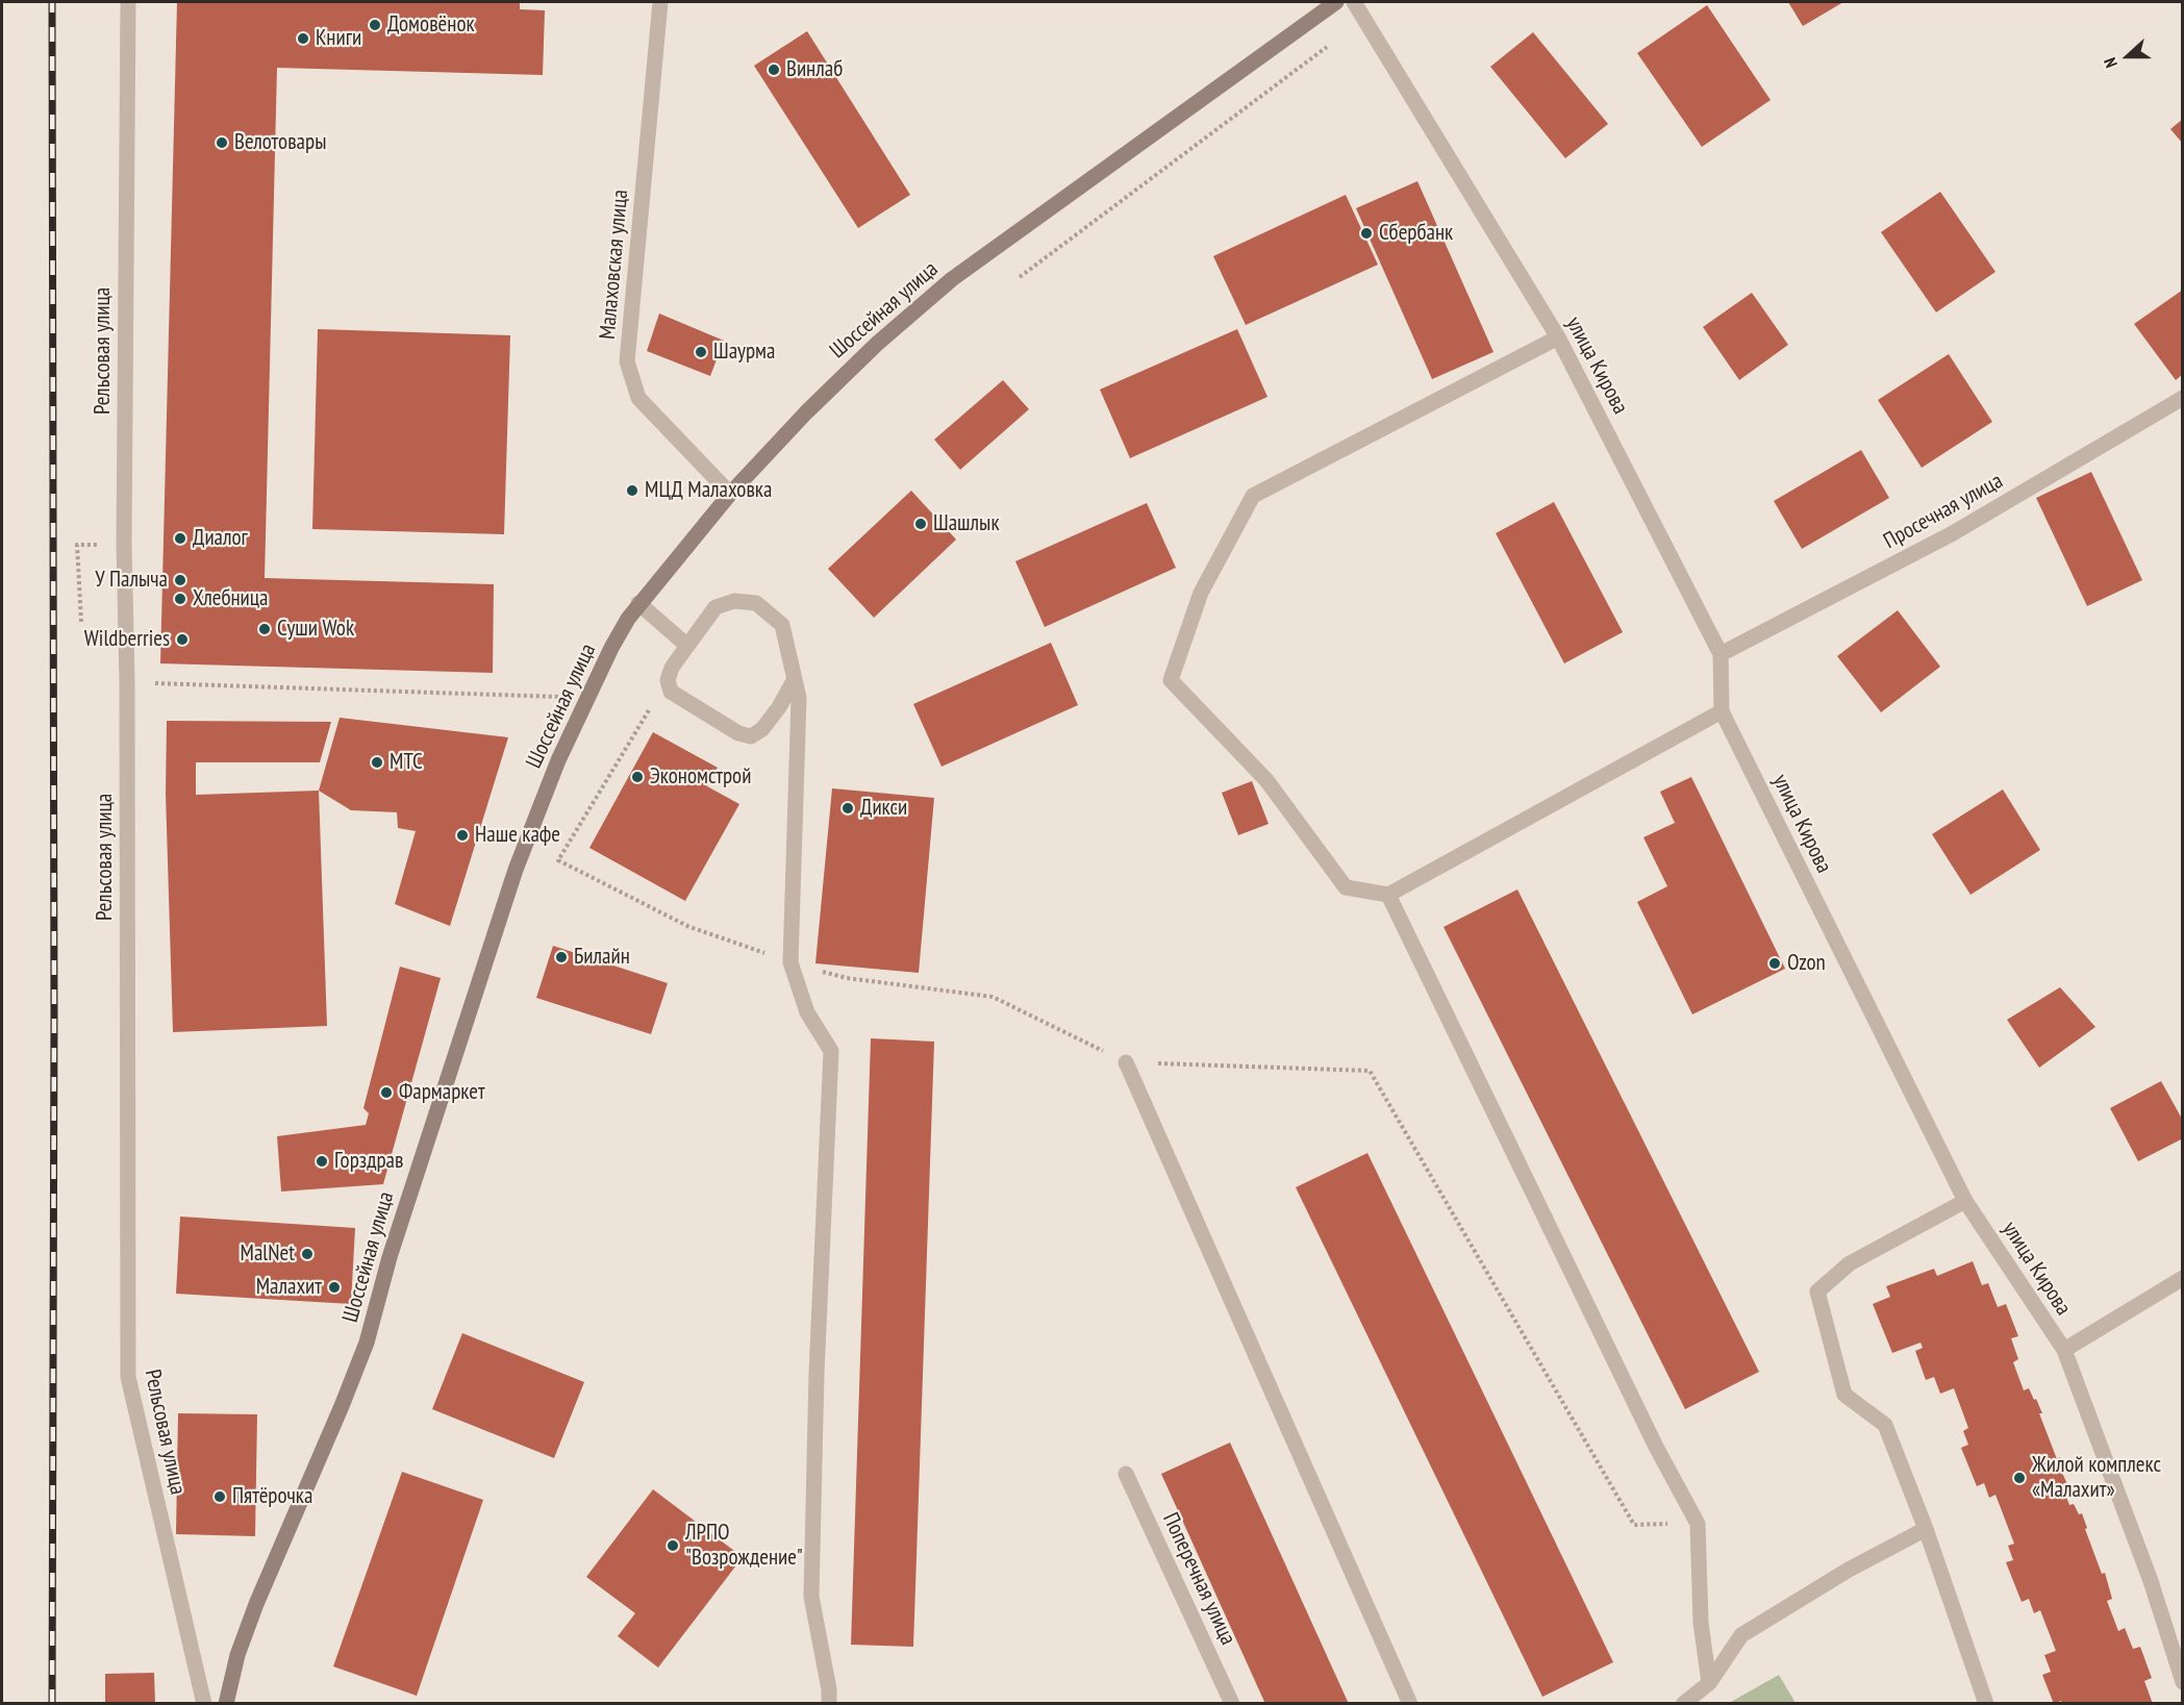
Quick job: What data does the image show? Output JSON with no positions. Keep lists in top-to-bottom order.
{
  "streets": {
    "main road": ["Шоссейная улица"],
    "street": [
      "Малаховская улица",
      "Рельсовая улица",
      "улица Кирова",
      "Просечная улица",
      "Поперечная улица"
    ]
  },
  "crossings": [
    ["Малаховская улица", "Шоссейная улица"],
    ["улица Кирова", "Просечная улица"]
  ],
  "places": [
    "Домовёнок",
    "Книги",
    "Винлаб",
    "Велотовары",
    "Сбербанк",
    "Шаурма",
    "МЦД Малаховка",
    "Шашлык",
    "Диалог",
    "У Палыча",
    "Хлебница",
    "Суши Wok",
    "Wildberries",
    "МТС",
    "Экономстрой",
    "Дикси",
    "Наше кафе",
    "Билайн",
    "Ozon",
    "Фармаркет",
    "Горздрав",
    "MalNet",
    "Малахит",
    "Жилой комплекс «Малахит»",
    "Пятёрочка",
    "ЛРПО \"Возрождение\""
  ],
  "north": "left"
}
